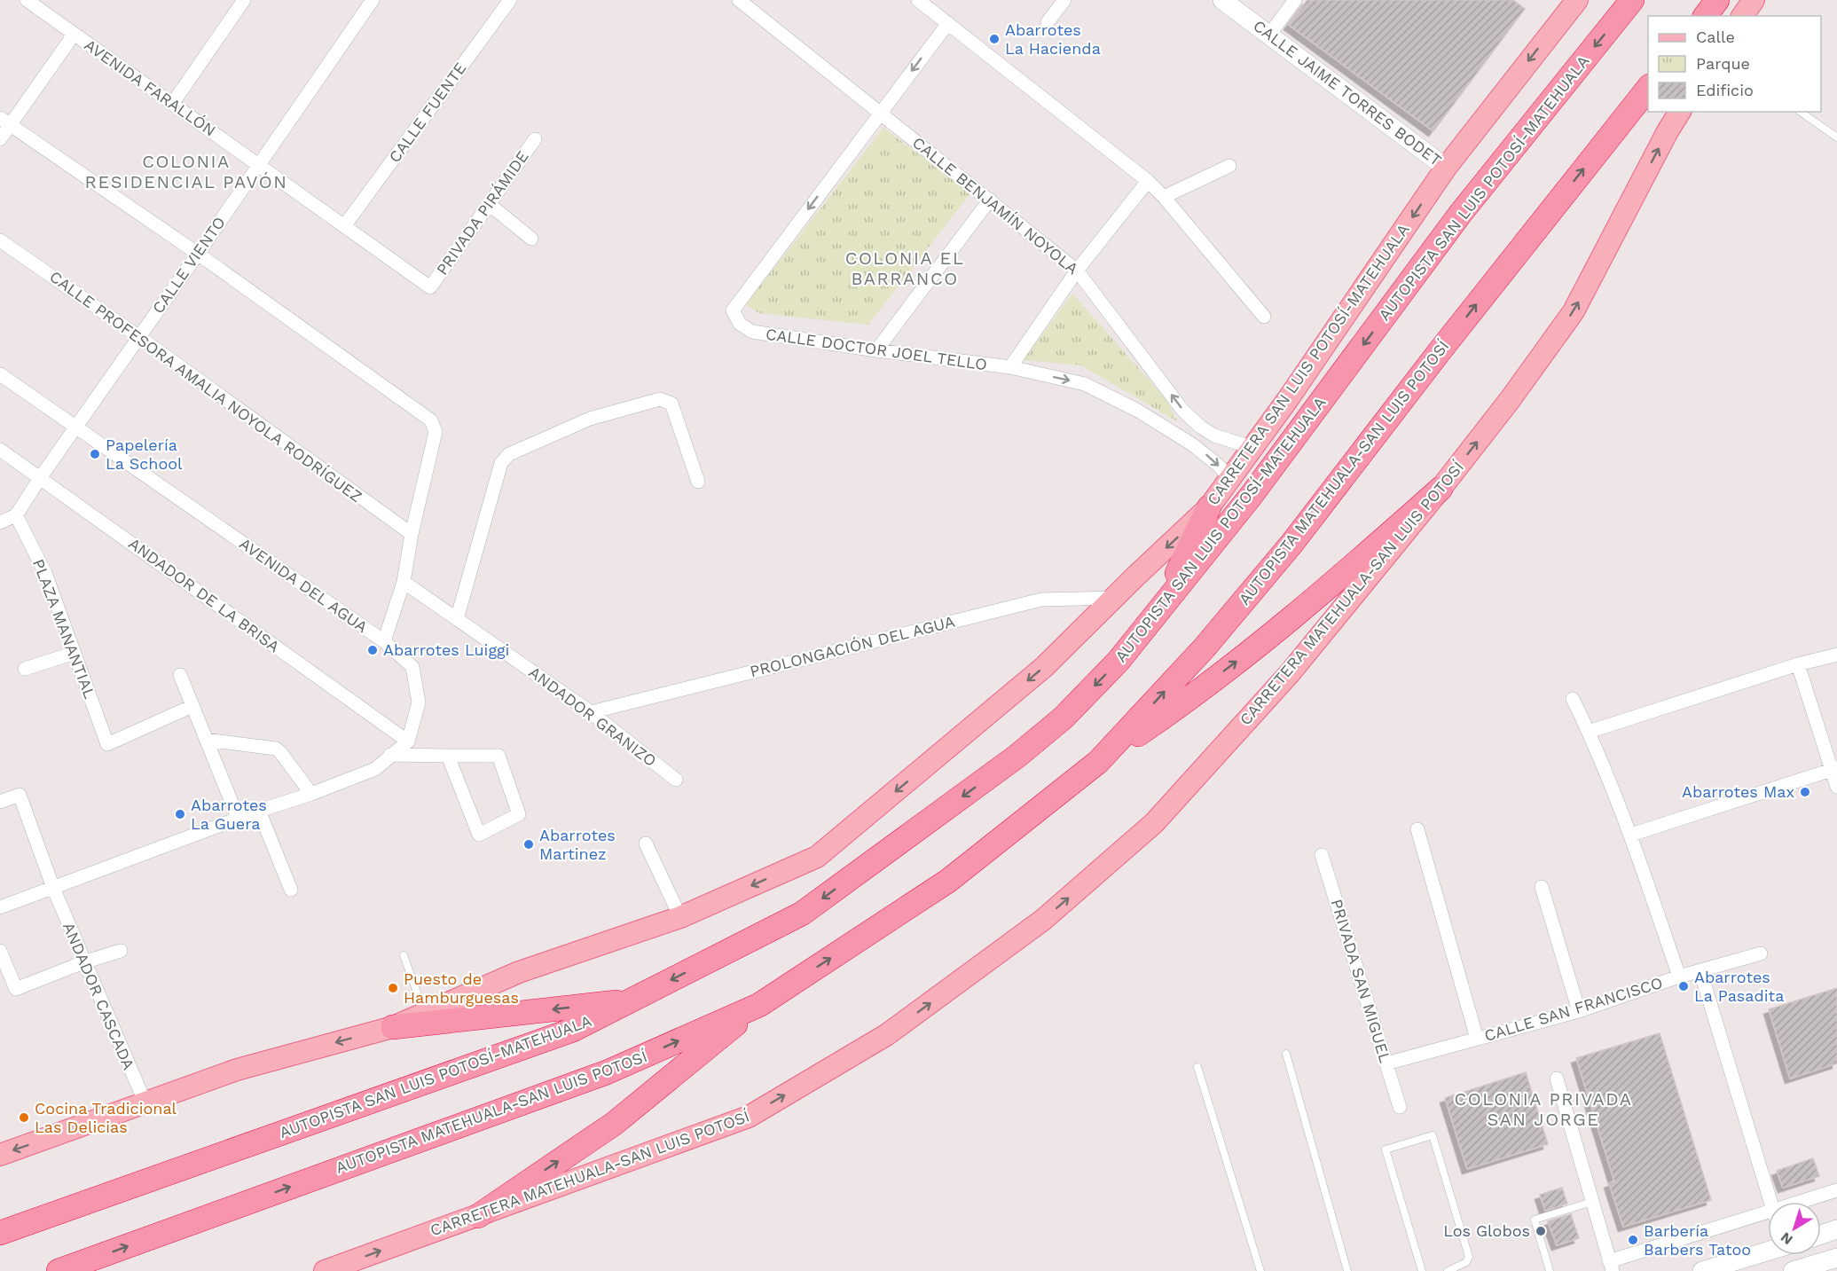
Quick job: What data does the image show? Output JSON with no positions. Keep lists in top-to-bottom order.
{
  "streets": {
    "highway": ["AUTOPISTA SAN LUIS POTOSÍ-MATEHUALA", "AUTOPISTA MATEHUALA-SAN LUIS POTOSÍ"],
    "main road": ["CARRETERA SAN LUIS POTOSÍ-MATEHUALA", "CARRETERA MATEHUALA-SAN LUIS POTOSÍ"],
    "street": [
      "AVENIDA FARALLÓN",
      "CALLE JAIME TORRES BODET",
      "CALLE FUENTE",
      "CALLE BENJAMÍN NOYOLA",
      "PRIVADA PIRÁMIDE",
      "CALLE VIENTO",
      "CALLE DOCTOR JOEL TELLO",
      "CALLE PROFESORA AMALIA NOYOLA RODRÍGUEZ",
      "AVENIDA DEL AGUA",
      "ANDADOR DE LA BRISA",
      "PLAZA MANANTIAL",
      "PROLONGACIÓN DEL AGUA",
      "ANDADOR GRANIZO",
      "PRIVADA SAN MIGUEL",
      "ANDADOR CASCADA",
      "CALLE SAN FRANCISCO"
    ]
  },
  "crossings": [
    ["AVENIDA FARALLÓN", "CALLE FUENTE"],
    ["AVENIDA FARALLÓN", "PRIVADA PIRÁMIDE"],
    ["AVENIDA FARALLÓN", "CALLE VIENTO"],
    ["CALLE JAIME TORRES BODET", "CARRETERA SAN LUIS POTOSÍ-MATEHUALA"],
    ["CALLE BENJAMÍN NOYOLA", "CALLE DOCTOR JOEL TELLO"],
    ["CALLE BENJAMÍN NOYOLA", "CARRETERA SAN LUIS POTOSÍ-MATEHUALA"],
    ["CALLE VIENTO", "CALLE PROFESORA AMALIA NOYOLA RODRÍGUEZ"],
    ["CALLE VIENTO", "AVENIDA DEL AGUA"],
    ["CALLE VIENTO", "ANDADOR DE LA BRISA"],
    ["CALLE VIENTO", "PLAZA MANANTIAL"],
    ["CALLE DOCTOR JOEL TELLO", "CARRETERA SAN LUIS POTOSÍ-MATEHUALA"],
    ["CARRETERA SAN LUIS POTOSÍ-MATEHUALA", "PROLONGACIÓN DEL AGUA"],
    ["CARRETERA SAN LUIS POTOSÍ-MATEHUALA", "ANDADOR CASCADA"],
    ["AVENIDA DEL AGUA", "ANDADOR DE LA BRISA"],
    ["PROLONGACIÓN DEL AGUA", "ANDADOR GRANIZO"],
    ["PRIVADA SAN MIGUEL", "CALLE SAN FRANCISCO"]
  ],
  "one_way": ["CARRETERA SAN LUIS POTOSÍ-MATEHUALA", "CARRETERA MATEHUALA-SAN LUIS POTOSÍ"],
  "districts": ["COLONIA RESIDENCIAL PAVÓN", "COLONIA EL BARRANCO", "COLONIA PRIVADA SAN JORGE"],
  "places": [
    "Abarrotes La Hacienda",
    "Papelería La School",
    "Abarrotes Luiggi",
    "Abarrotes Max",
    "Abarrotes La Guera",
    "Abarrotes Martinez",
    "Abarrotes La Pasadita",
    "Puesto de Hamburguesas",
    "Cocina Tradicional Las Delicias",
    "Los Globos",
    "Barbería Barbers Tatoo"
  ],
  "legend": ["Calle", "Parque", "Edificio"],
  "north": "bottom left"
}
